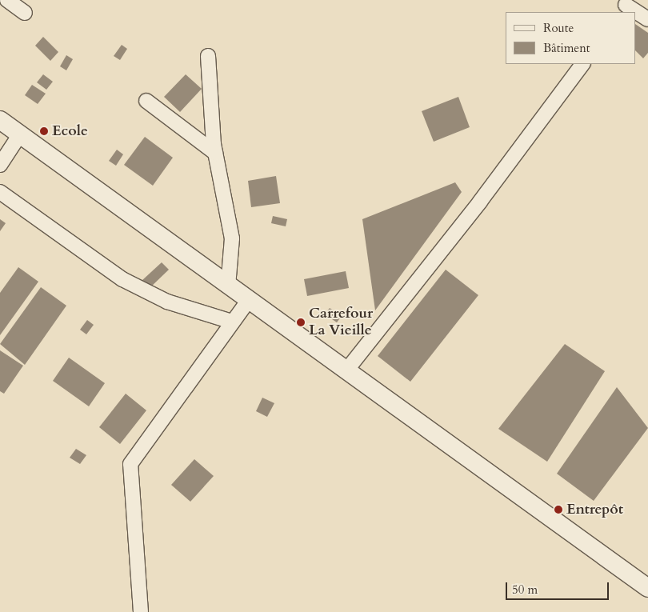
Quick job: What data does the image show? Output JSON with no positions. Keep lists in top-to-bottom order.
{
  "places": ["Ecole", "Carrefour La Vieille", "Entrepôt"],
  "legend": ["Route", "Bâtiment"],
  "scale_bar": "50 m"
}
